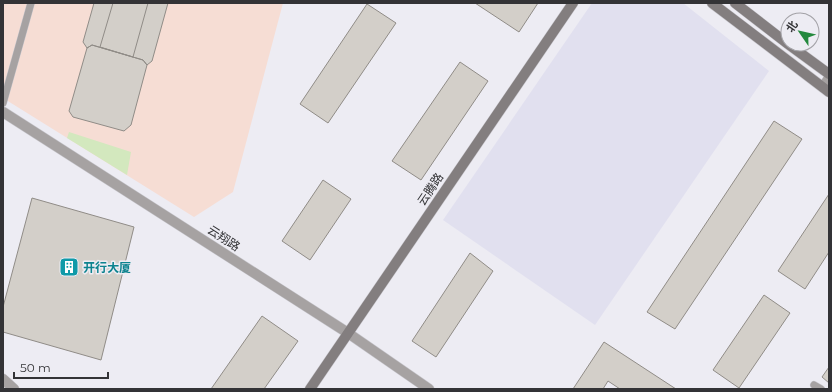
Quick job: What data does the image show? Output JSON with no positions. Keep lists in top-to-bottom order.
{
  "streets": {
    "street": ["云腾路", "云翔路"]
  },
  "crossings": [
    ["云腾路", "云翔路"]
  ],
  "places": {
    "building": ["开行大厦"]
  },
  "scale_bar": "50 m",
  "north": "top left"
}
